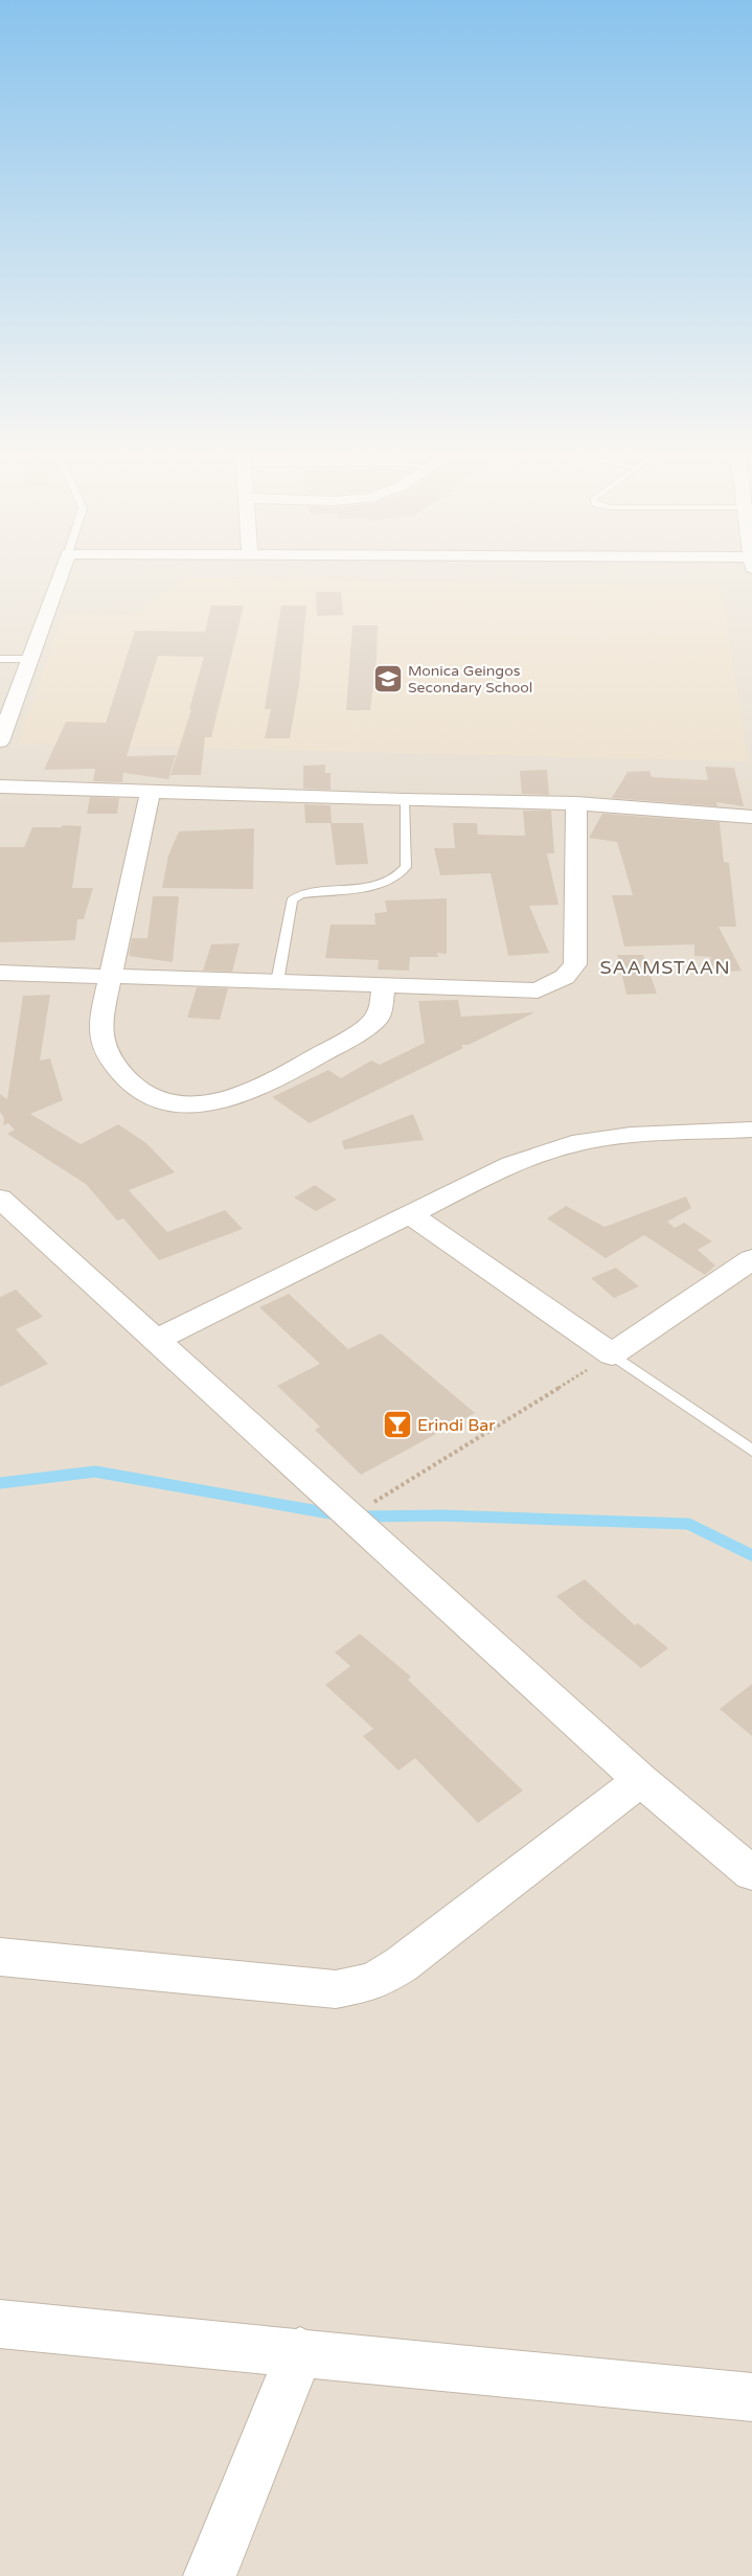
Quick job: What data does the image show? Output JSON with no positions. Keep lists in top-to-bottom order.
{
  "districts": ["SAAMSTAAN"],
  "places": {
    "school or university": ["Monica Geingos Secondary School"],
    "bar": ["Erindi Bar"]
  }
}
